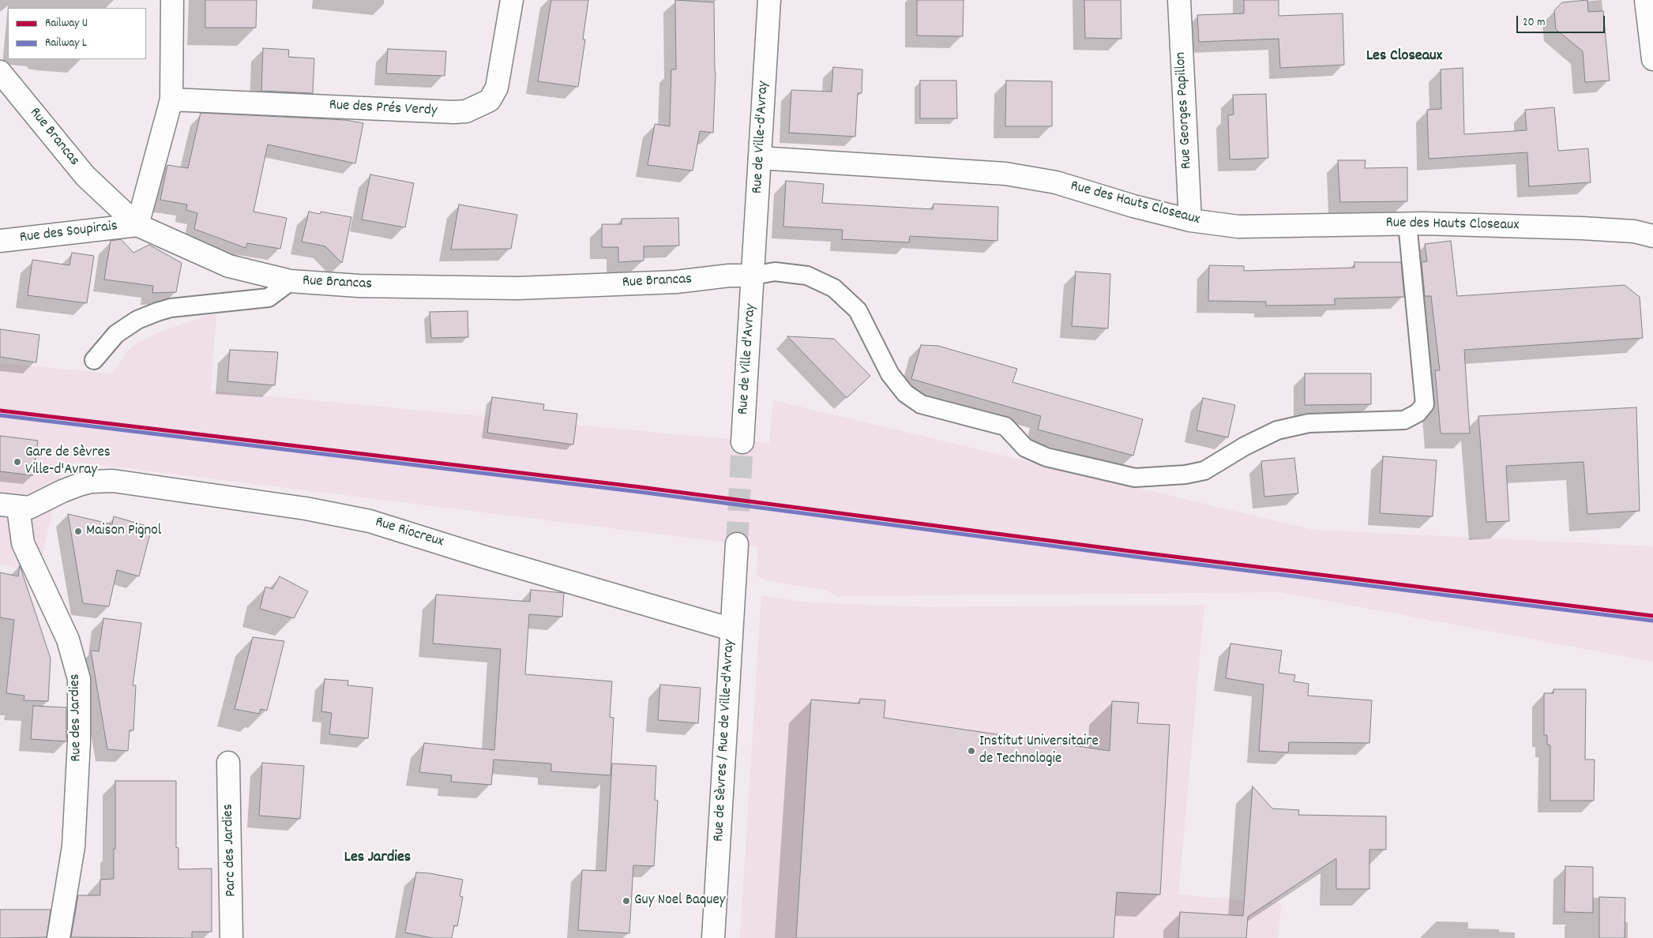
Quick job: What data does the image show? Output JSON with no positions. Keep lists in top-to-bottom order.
{
  "streets": {
    "street": [
      "Rue des Prés Verdy",
      "Rue Georges Papillon",
      "Rue Brancas",
      "Rue de Ville-d'Avray",
      "Rue des Hauts Closeaux",
      "Rue des Soupirais",
      "Rue de Ville d'Avray",
      "Rue Riocreux",
      "Rue des Jardies",
      "Rue de Sèvres / Rue de Ville-d'Avray",
      "Parc des Jardies"
    ]
  },
  "crossings": [
    ["Rue Georges Papillon", "Rue des Hauts Closeaux"],
    ["Rue Brancas", "Rue de Ville-d'Avray"],
    ["Rue Brancas", "Rue des Soupirais"],
    ["Rue Brancas", "Rue de Ville d'Avray"],
    ["Rue de Ville-d'Avray", "Rue des Hauts Closeaux"],
    ["Rue de Ville-d'Avray", "Rue de Ville d'Avray"],
    ["Rue Riocreux", "Rue des Jardies"],
    ["Rue Riocreux", "Rue de Sèvres / Rue de Ville-d'Avray"]
  ],
  "districts": ["Les Closeaux", "Les Jardies"],
  "places": [
    "Gare de Sèvres Ville-d'Avray",
    "Maison Pignol",
    "Institut Universitaire de Technologie",
    "Guy Noel Baquey"
  ],
  "lines": ["rail line U", "rail line L"],
  "legend": ["Railway U", "Railway L"],
  "scale_bar": "20 m"
}
